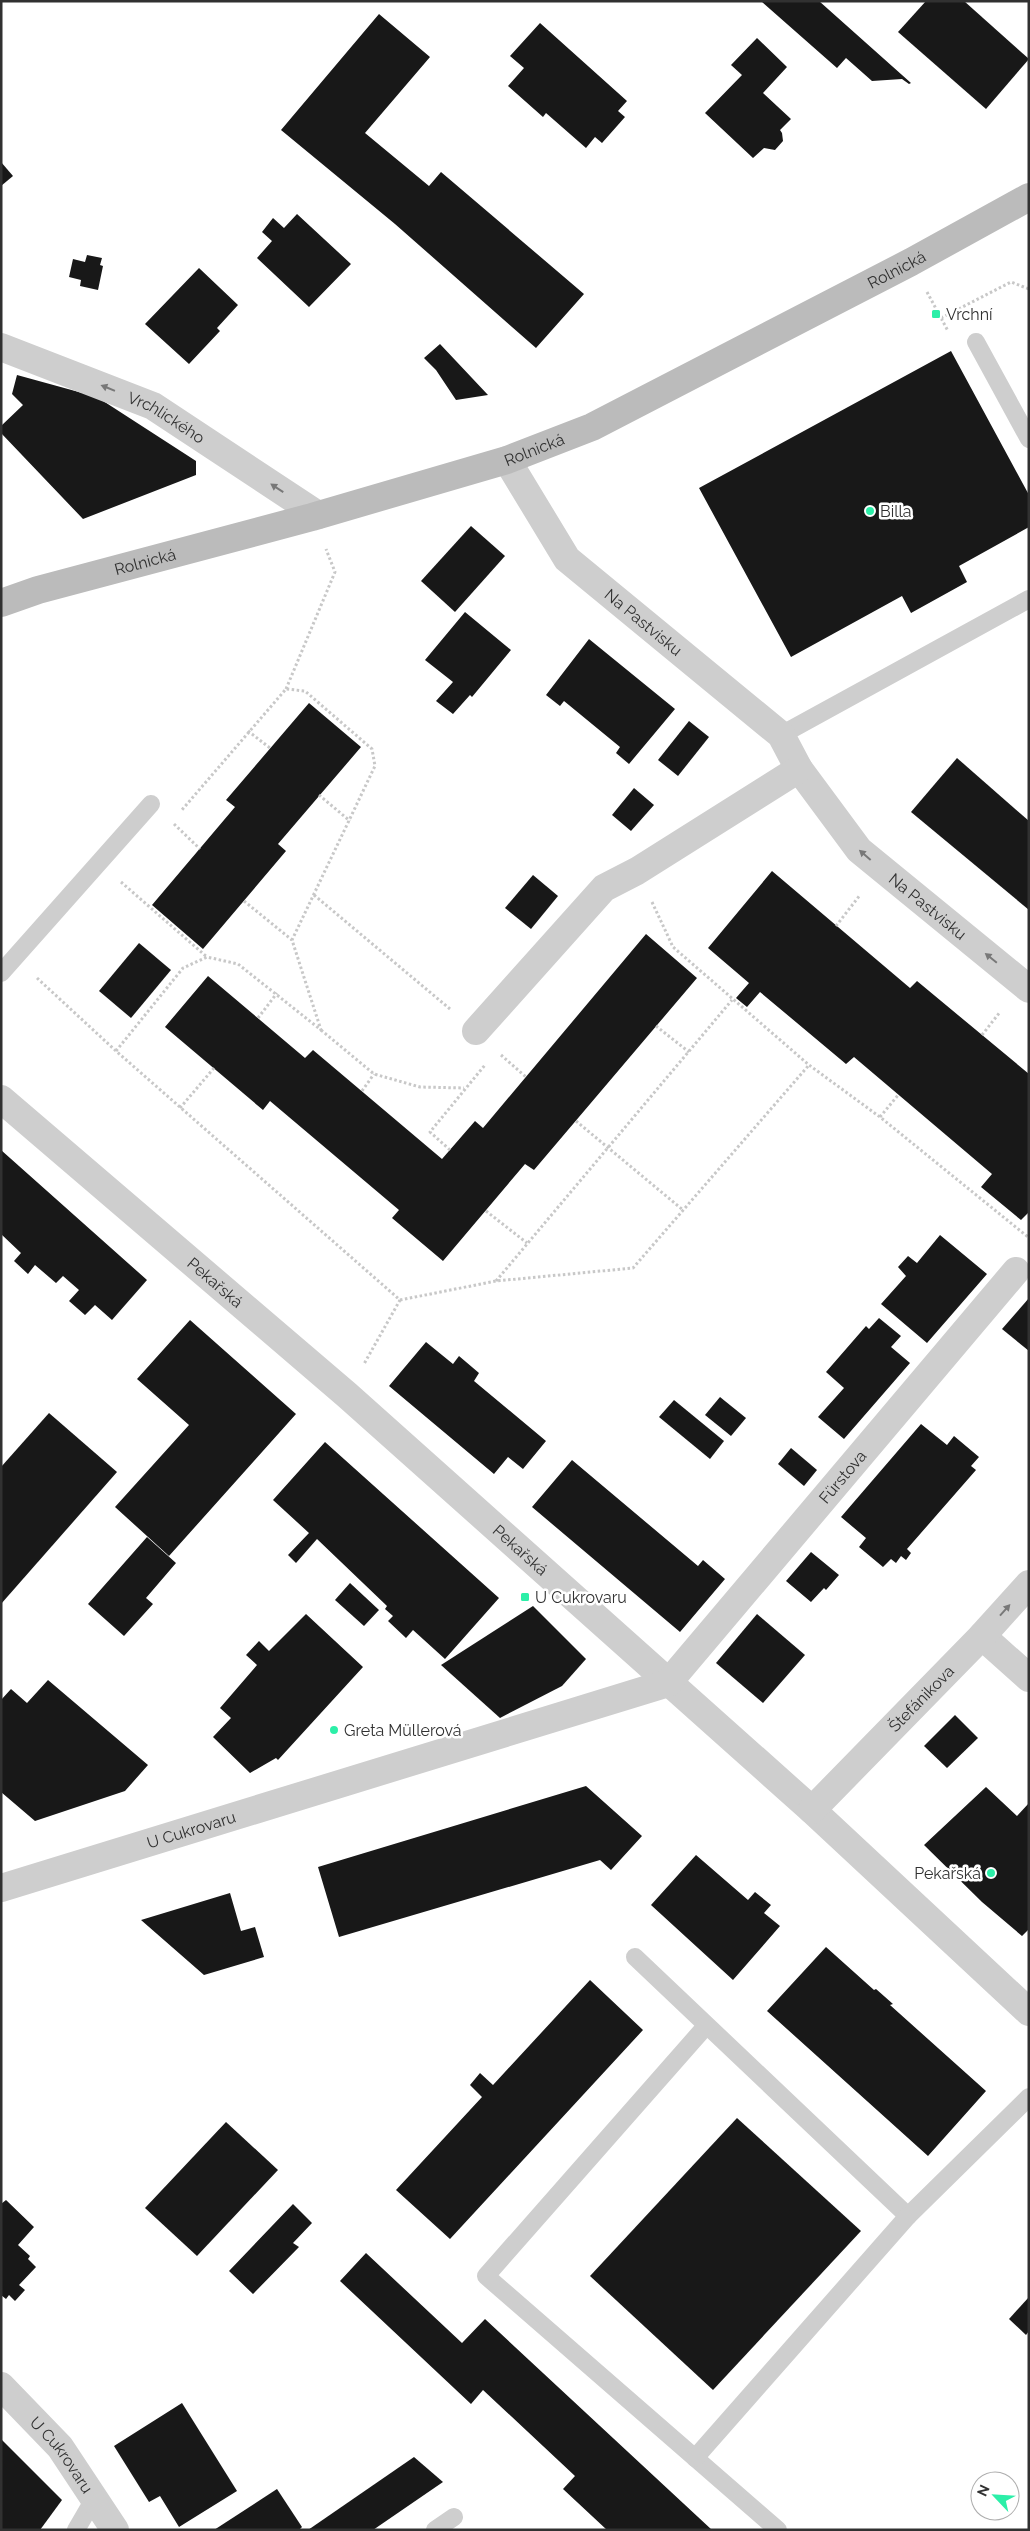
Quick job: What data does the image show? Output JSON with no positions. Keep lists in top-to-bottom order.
{
  "streets": {
    "street": [
      "Rolnická",
      "Vrchlického",
      "Na Pastvisku",
      "Pekařská",
      "Fürstova",
      "Štefánikova",
      "U Cukrovaru"
    ]
  },
  "crossings": [
    ["Rolnická", "Vrchlického"],
    ["Rolnická", "Na Pastvisku"],
    ["Pekařská", "Fürstova"],
    ["Pekařská", "Štefánikova"],
    ["Pekařská", "U Cukrovaru"],
    ["Fürstova", "U Cukrovaru"]
  ],
  "one_way": ["Vrchlického", "Na Pastvisku"],
  "places": {
    "transit": ["Vrchní", "U Cukrovaru"],
    "other": ["Billa", "Greta Müllerová", "Pekařská"]
  },
  "north": "top left"
}
